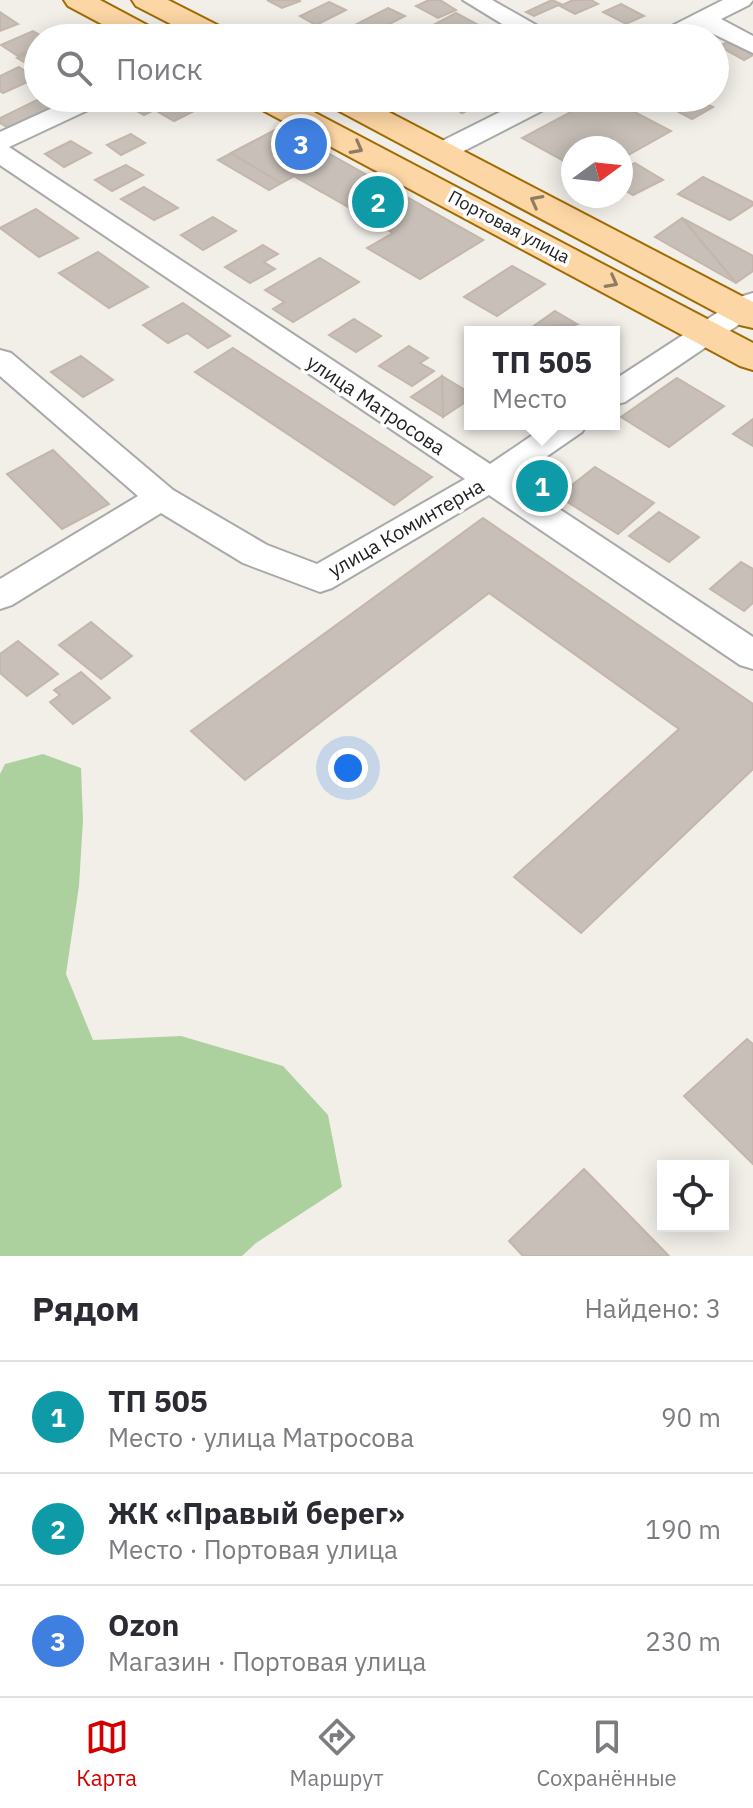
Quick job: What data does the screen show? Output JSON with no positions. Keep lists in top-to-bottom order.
{
  "streets": {
    "main road": ["Портовая улица"],
    "street": ["улица Матросова", "улица Коминтерна"]
  },
  "crossings": [
    ["улица Матросова", "улица Коминтерна"]
  ],
  "north": "right",
  "page": {
    "search": "Поиск",
    "pins": ["3", "2", "1"],
    "popup": ["ТП 505", "Место"],
    "heading": ["Рядом", "Найдено: 3"],
    "list": [
      {
        "mark": "1",
        "name": "ТП 505",
        "note": "Место · улица Матросова",
        "value": "90 m"
      },
      {
        "mark": "2",
        "name": "ЖК «Правый берег»",
        "note": "Место · Портовая улица",
        "value": "190 m"
      },
      {
        "mark": "3",
        "name": "Ozon",
        "note": "Магазин · Портовая улица",
        "value": "230 m"
      }
    ],
    "nav": ["Карта", "Маршрут", "Сохранённые"]
  }
}
